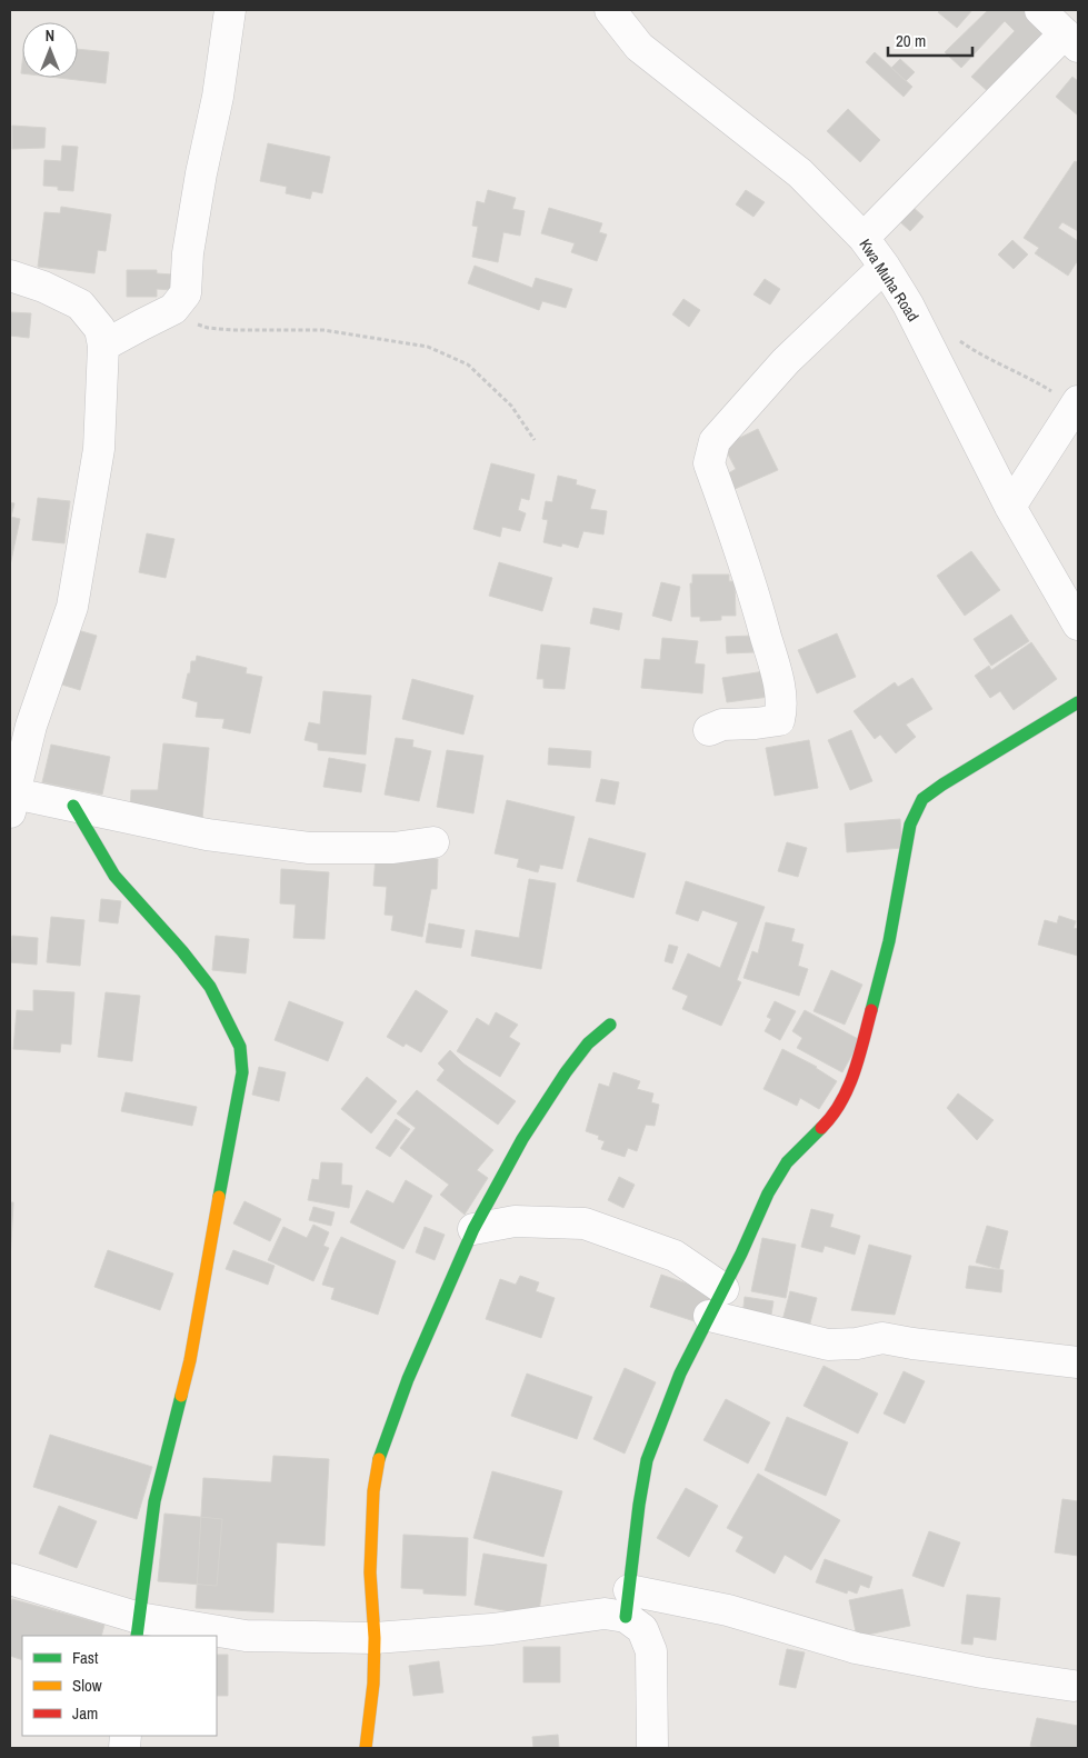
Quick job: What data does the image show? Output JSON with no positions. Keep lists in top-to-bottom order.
{
  "streets": {
    "street": ["Kwa Muha Road"]
  },
  "legend": ["Fast", "Slow", "Jam"],
  "scale_bar": "20 m",
  "north": "top"
}
